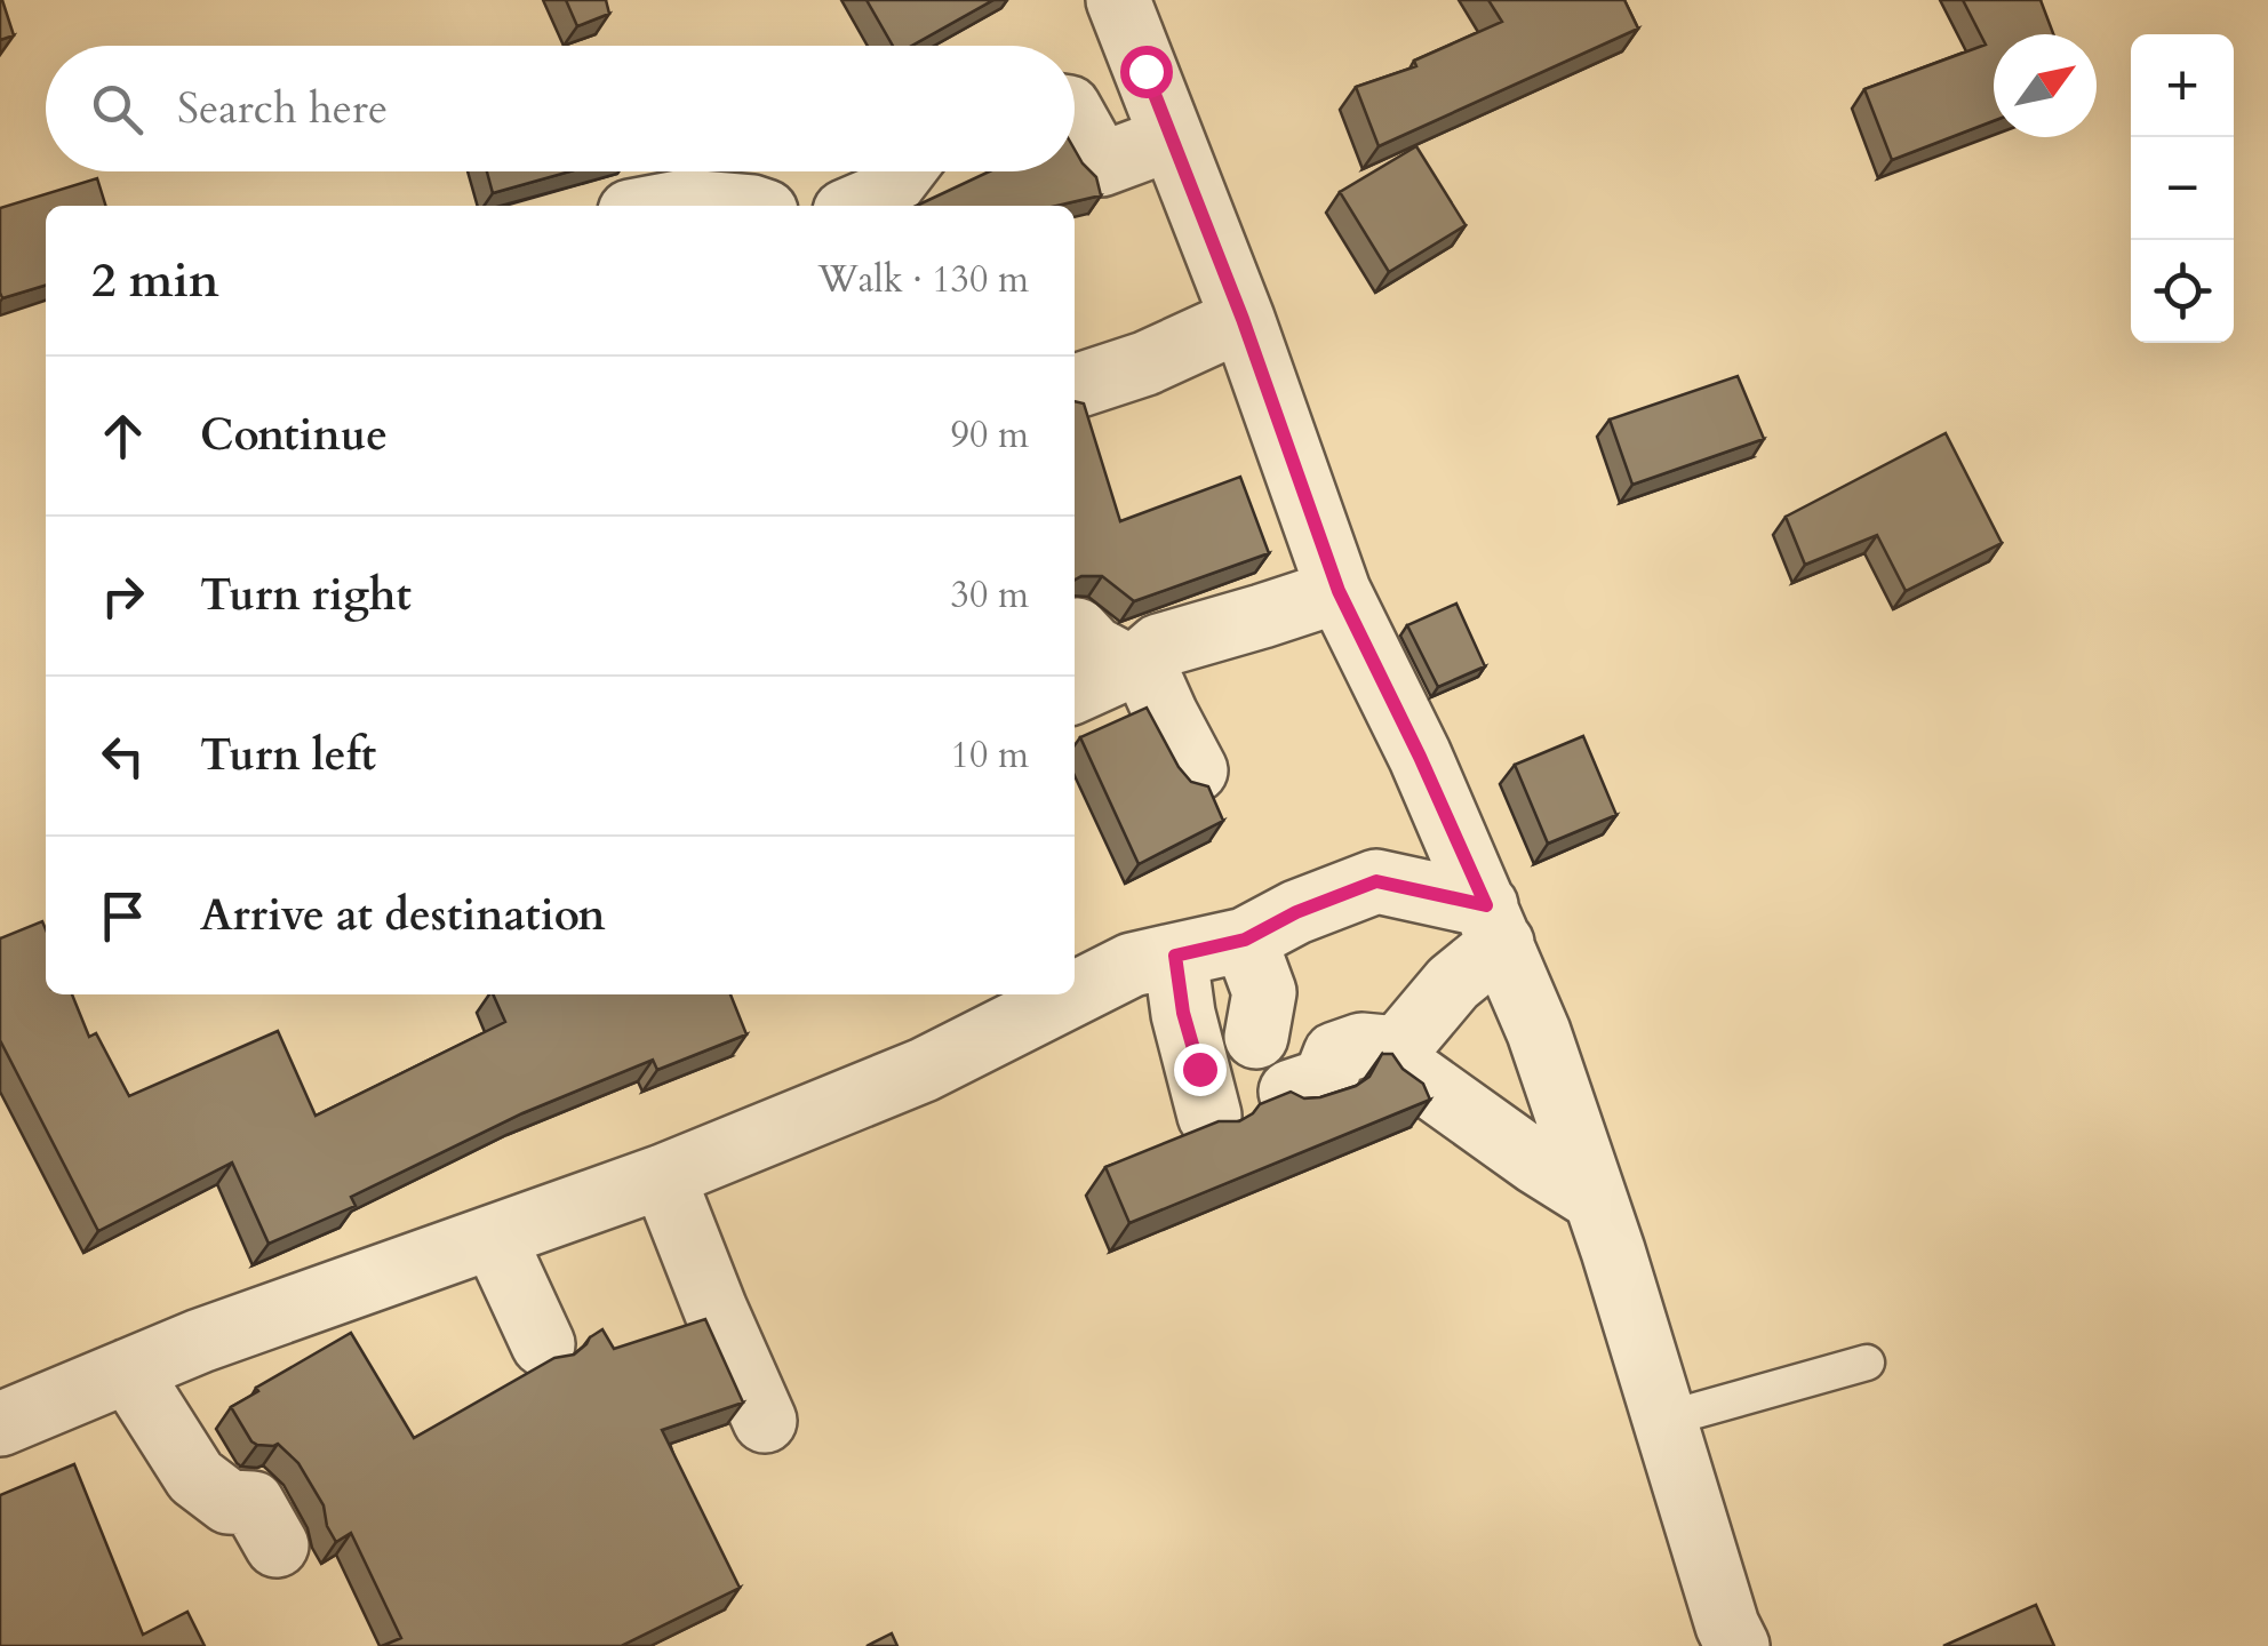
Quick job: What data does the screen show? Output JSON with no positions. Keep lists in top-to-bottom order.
{
  "north": "top right",
  "page": {
    "map_buttons": ["+", "−"],
    "search": "Search here",
    "heading": ["2 min", "Walk · 130 m"],
    "list": [
      ["Continue", "90 m"],
      ["Turn right", "30 m"],
      ["Turn left", "10 m"],
      "Arrive at destination"
    ]
  }
}
